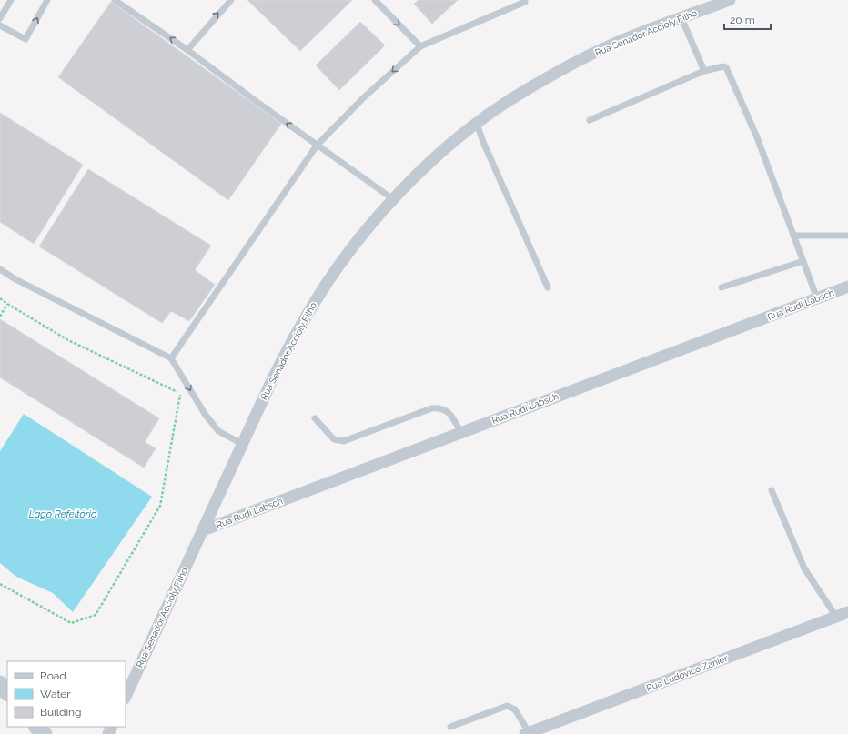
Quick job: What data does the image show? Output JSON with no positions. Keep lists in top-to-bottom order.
{
  "streets": {
    "street": ["Rua Senador Accioly Filho", "Rua Rudi Labsch", "Rua Ludovico Zanier"]
  },
  "crossings": [
    ["Rua Senador Accioly Filho", "Rua Rudi Labsch"]
  ],
  "water": ["Lago Refeitório"],
  "legend": ["Road", "Water", "Building"],
  "scale_bar": "20 m"
}
